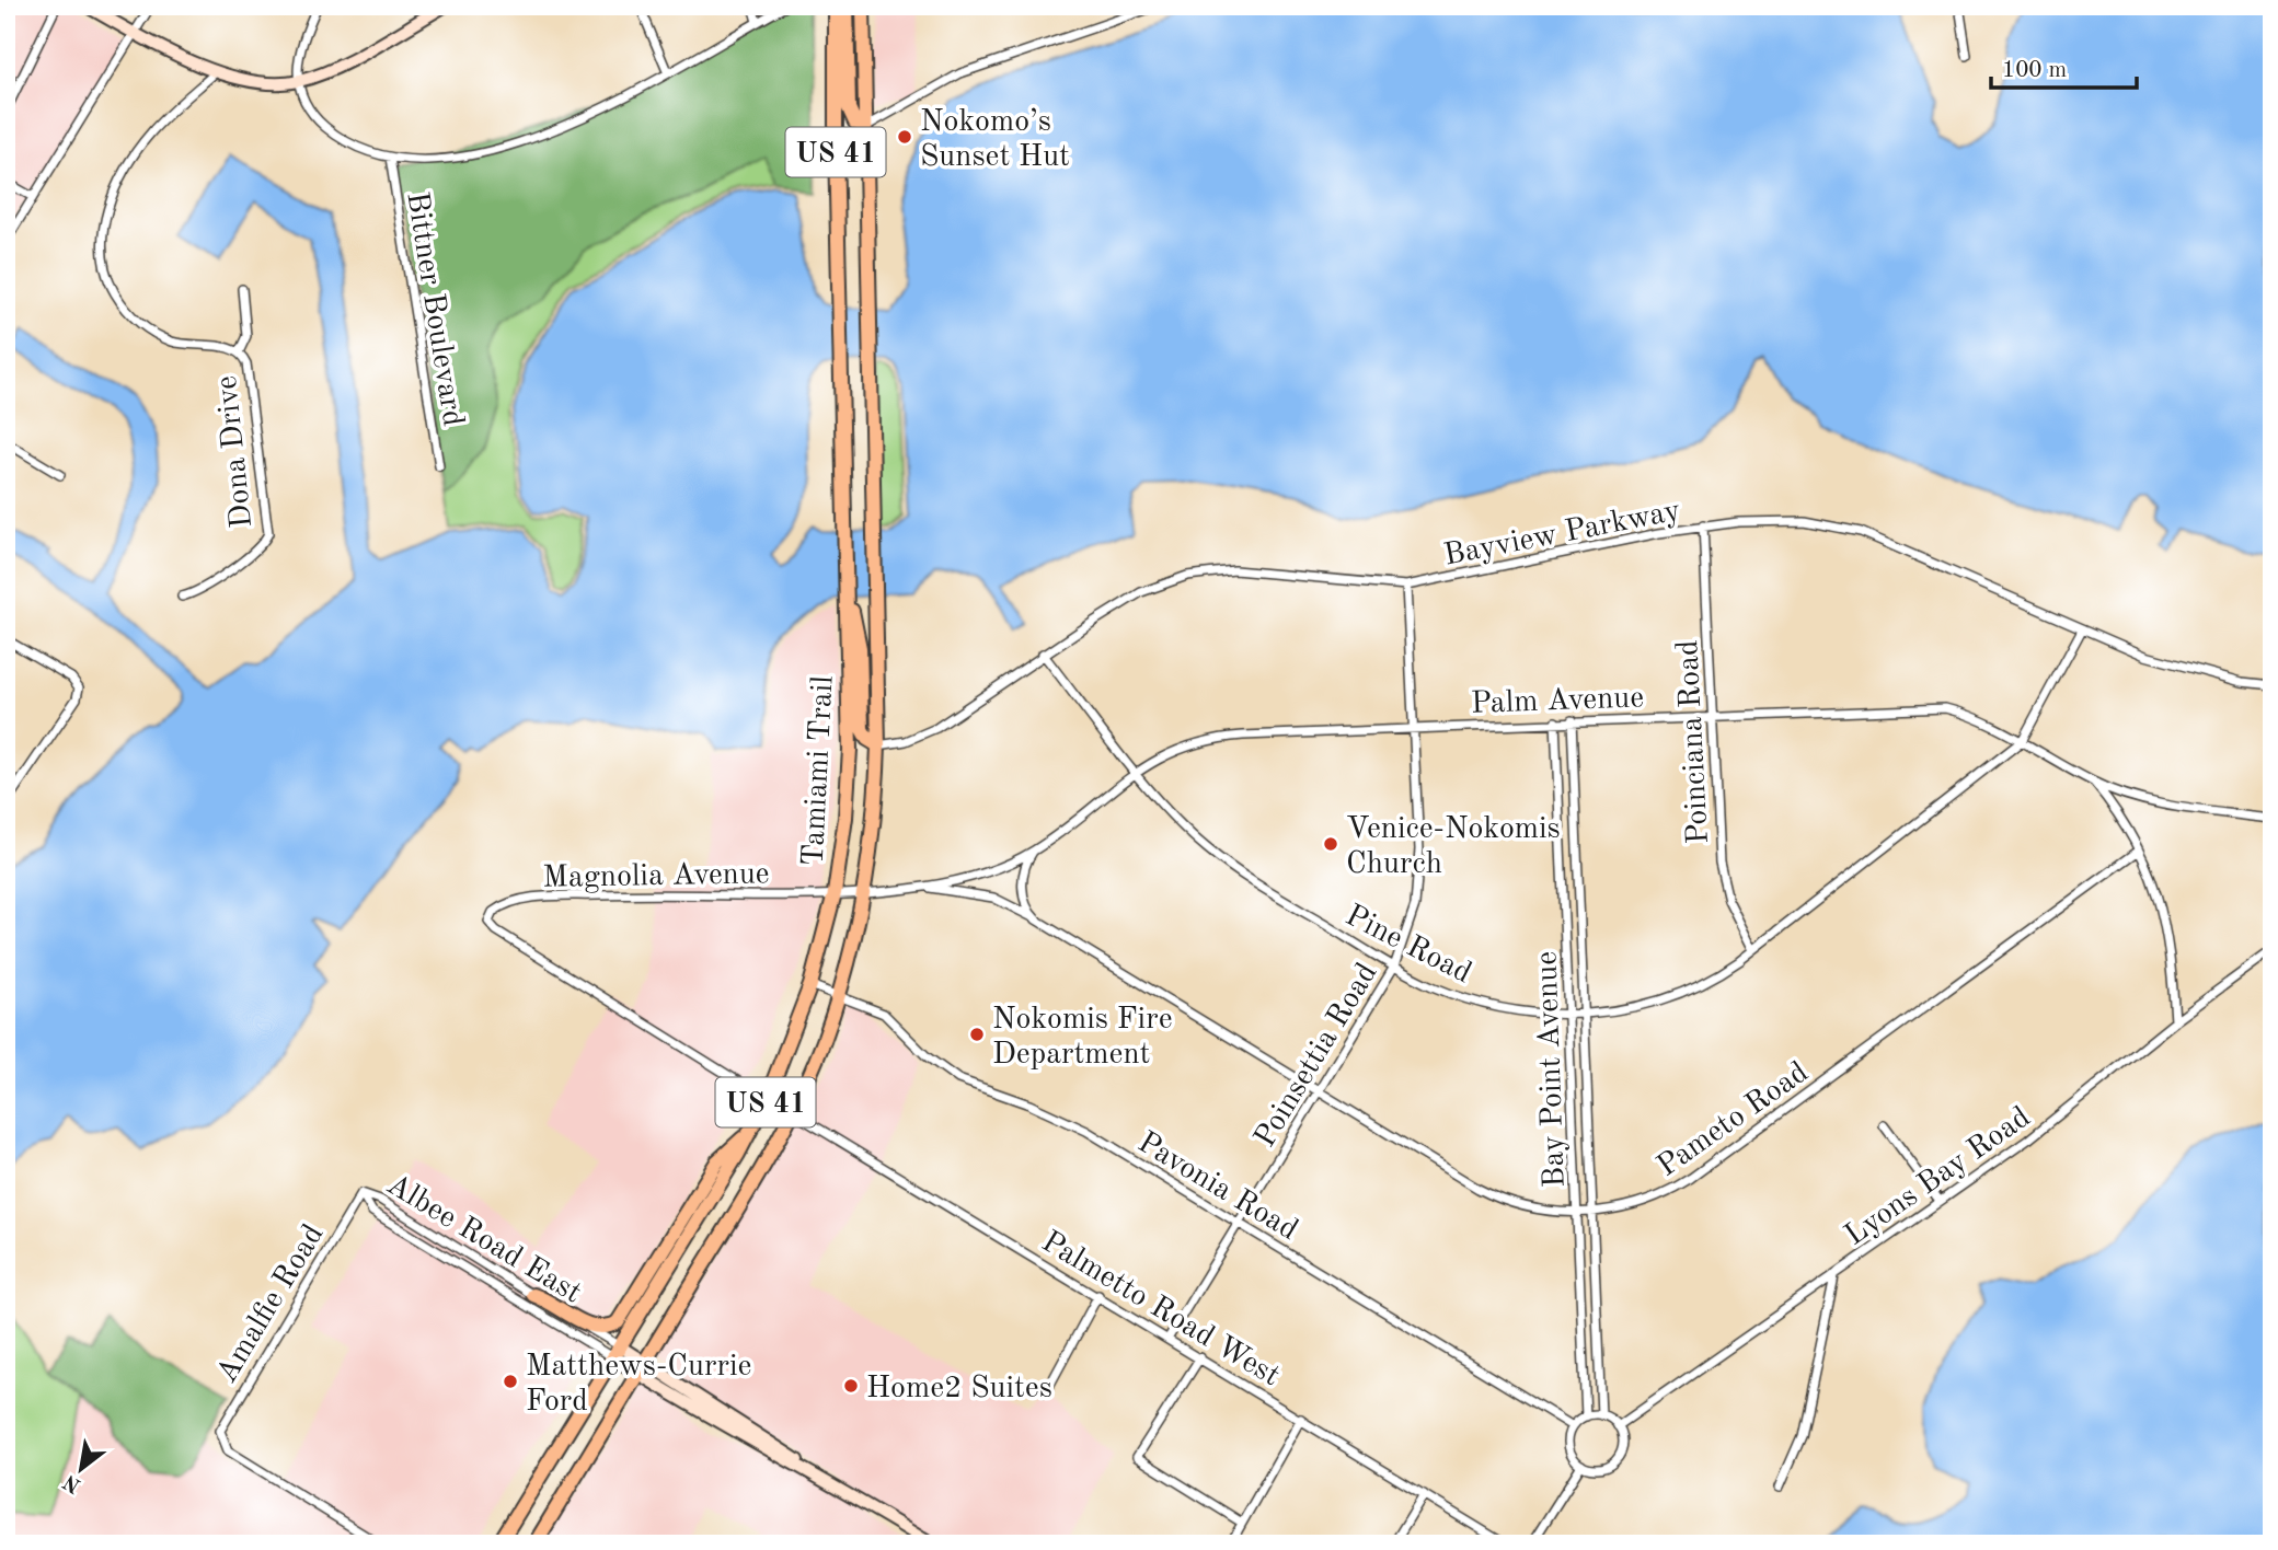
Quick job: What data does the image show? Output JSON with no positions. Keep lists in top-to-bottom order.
{
  "streets": {
    "main road": ["US 41", "Tamiami Trail"],
    "street": [
      "Bittner Boulevard",
      "Dona Drive",
      "Bayview Parkway",
      "Palm Avenue",
      "Poinciana Road",
      "Magnolia Avenue",
      "Pine Road",
      "Poinsettia Road",
      "Bay Point Avenue",
      "Pameto Road",
      "Lyons Bay Road",
      "Pavonia Road",
      "Albee Road East",
      "Amalfie Road",
      "Palmetto Road West"
    ]
  },
  "crossings": [
    ["Bayview Parkway", "Poinciana Road"],
    ["Bayview Parkway", "Tamiami Trail"],
    ["Bayview Parkway", "Pine Road"],
    ["Bayview Parkway", "Poinsettia Road"],
    ["Palm Avenue", "Poinciana Road"],
    ["Palm Avenue", "Tamiami Trail"],
    ["Palm Avenue", "Magnolia Avenue"],
    ["Palm Avenue", "Pine Road"],
    ["Palm Avenue", "Poinsettia Road"],
    ["Palm Avenue", "Bay Point Avenue"],
    ["Palm Avenue", "Pameto Road"],
    ["Poinciana Road", "Pine Road"],
    ["Tamiami Trail", "Magnolia Avenue"],
    ["Tamiami Trail", "Pavonia Road"],
    ["Tamiami Trail", "Albee Road East"],
    ["Tamiami Trail", "Palmetto Road West"],
    ["Pine Road", "Poinsettia Road"],
    ["Pine Road", "Bay Point Avenue"],
    ["Poinsettia Road", "Pameto Road"],
    ["Poinsettia Road", "Pavonia Road"],
    ["Poinsettia Road", "Palmetto Road West"],
    ["Bay Point Avenue", "Pameto Road"],
    ["Bay Point Avenue", "Lyons Bay Road"],
    ["Bay Point Avenue", "Pavonia Road"],
    ["Lyons Bay Road", "Pavonia Road"],
    ["Albee Road East", "Amalfie Road"]
  ],
  "places": [
    "Nokomo’s Sunset Hut",
    "Venice-Nokomis Church",
    "Nokomis Fire Department",
    "Matthews-Currie Ford",
    "Home2 Suites"
  ],
  "scale_bar": "100 m",
  "north": "bottom left"
}
